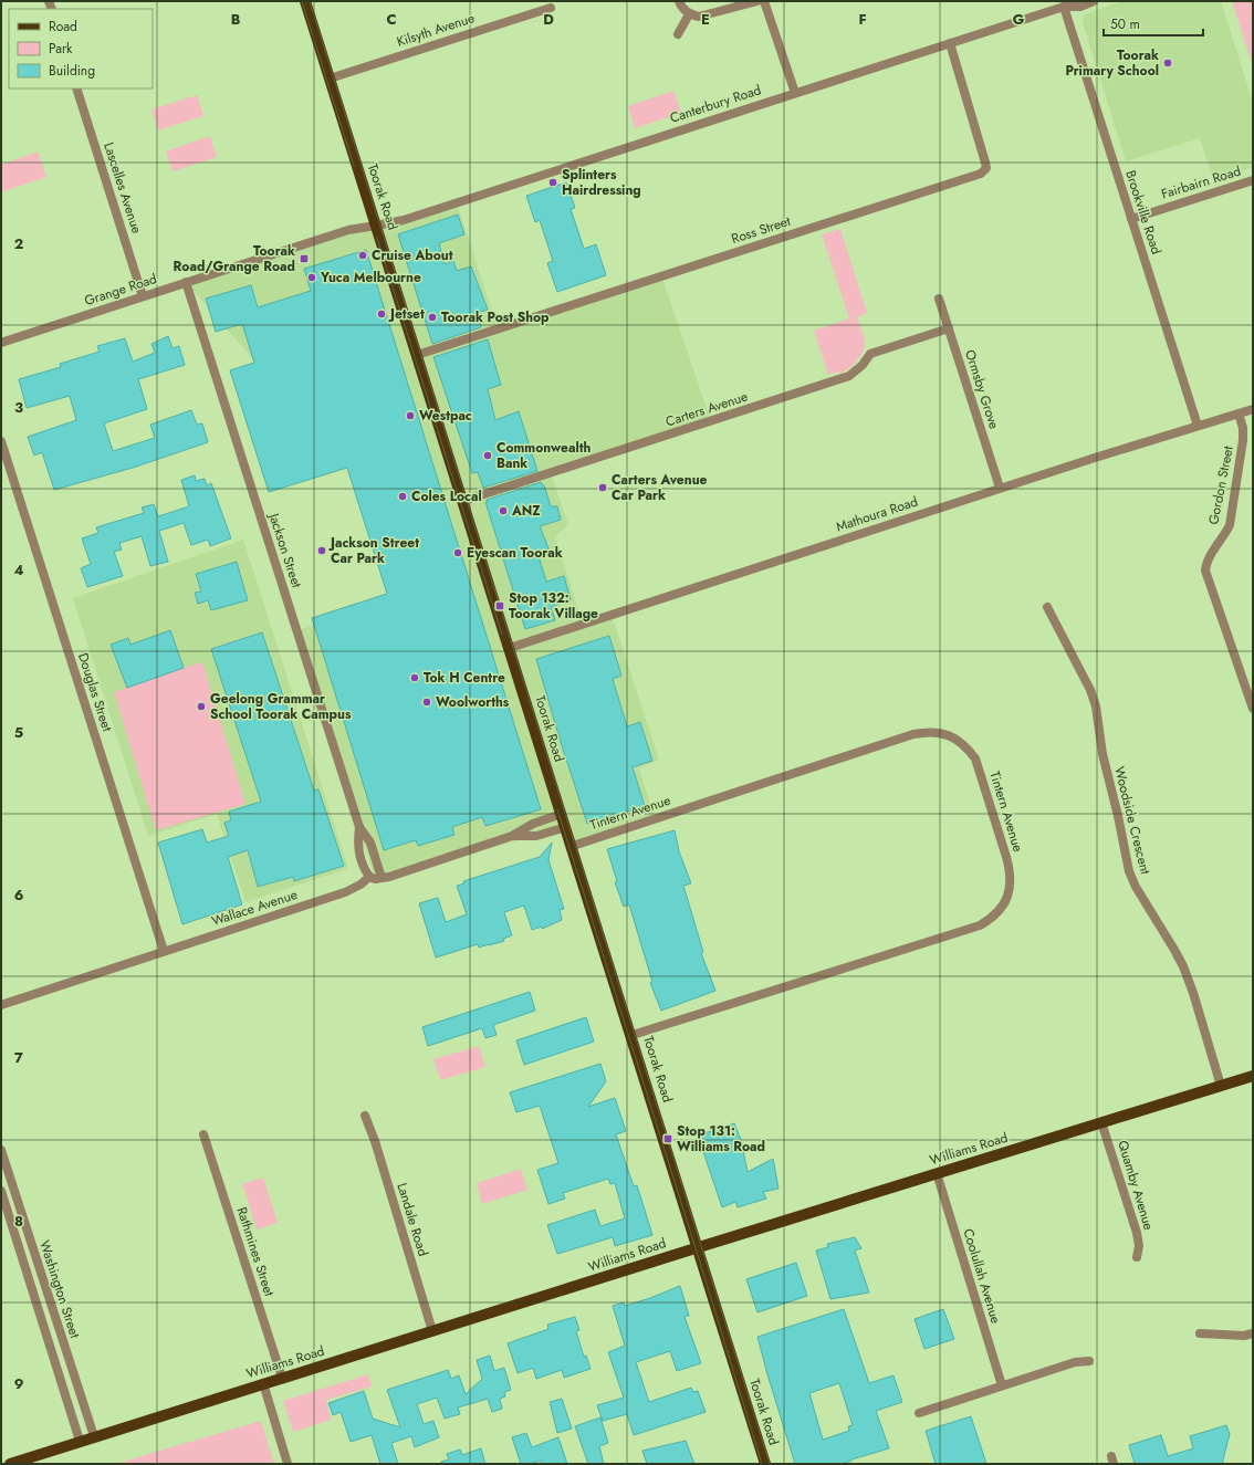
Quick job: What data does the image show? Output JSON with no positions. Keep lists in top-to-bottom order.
{
  "streets": {
    "main road": ["Toorak Road", "Williams Road"],
    "street": [
      "Kilsyth Avenue",
      "Canterbury Road",
      "Fairbairn Road",
      "Lascelles Avenue",
      "Brookville Road",
      "Ross Street",
      "Grange Road",
      "Ormsby Grove",
      "Carters Avenue",
      "Gordon Street",
      "Mathoura Road",
      "Jackson Street",
      "Douglas Street",
      "Tintern Avenue",
      "Woodside Crescent",
      "Wallace Avenue",
      "Quamby Avenue",
      "Landale Road",
      "Rathmines Street",
      "Coolullah Avenue",
      "Washington Street"
    ]
  },
  "crossings": [
    ["Kilsyth Avenue", "Toorak Road"],
    ["Canterbury Road", "Toorak Road"],
    ["Canterbury Road", "Brookville Road"],
    ["Canterbury Road", "Ross Street"],
    ["Canterbury Road", "Grange Road"],
    ["Fairbairn Road", "Brookville Road"],
    ["Lascelles Avenue", "Grange Road"],
    ["Toorak Road", "Ross Street"],
    ["Toorak Road", "Grange Road"],
    ["Toorak Road", "Carters Avenue"],
    ["Toorak Road", "Mathoura Road"],
    ["Toorak Road", "Tintern Avenue"],
    ["Toorak Road", "Williams Road"],
    ["Brookville Road", "Mathoura Road"],
    ["Grange Road", "Jackson Street"],
    ["Ormsby Grove", "Carters Avenue"],
    ["Ormsby Grove", "Mathoura Road"],
    ["Gordon Street", "Mathoura Road"],
    ["Jackson Street", "Wallace Avenue"],
    ["Douglas Street", "Wallace Avenue"],
    ["Woodside Crescent", "Williams Road"],
    ["Williams Road", "Quamby Avenue"],
    ["Williams Road", "Landale Road"],
    ["Williams Road", "Rathmines Street"],
    ["Williams Road", "Coolullah Avenue"],
    ["Williams Road", "Washington Street"]
  ],
  "places": {
    "other": [
      "Toorak Primary School",
      "Splinters Hairdressing",
      "Cruise About",
      "Yuca Melbourne",
      "Jetset",
      "Toorak Post Shop",
      "Westpac",
      "Commonwealth Bank",
      "Carters Avenue Car Park",
      "Coles Local",
      "ANZ",
      "Jackson Street Car Park",
      "Eyescan Toorak",
      "Tok H Centre",
      "Woolworths",
      "Geelong Grammar School Toorak Campus"
    ],
    "transit": ["Toorak Road/Grange Road", "Stop 132: Toorak Village", "Stop 131: Williams Road"]
  },
  "legend": ["Road", "Park", "Building"],
  "scale_bar": "50 m",
  "grid": {
    "columns": [
      "B",
      "C",
      "D",
      "E",
      "F",
      "G"
    ],
    "rows": [
      "2",
      "3",
      "4",
      "5",
      "6",
      "7",
      "8",
      "9"
    ]
  }
}
